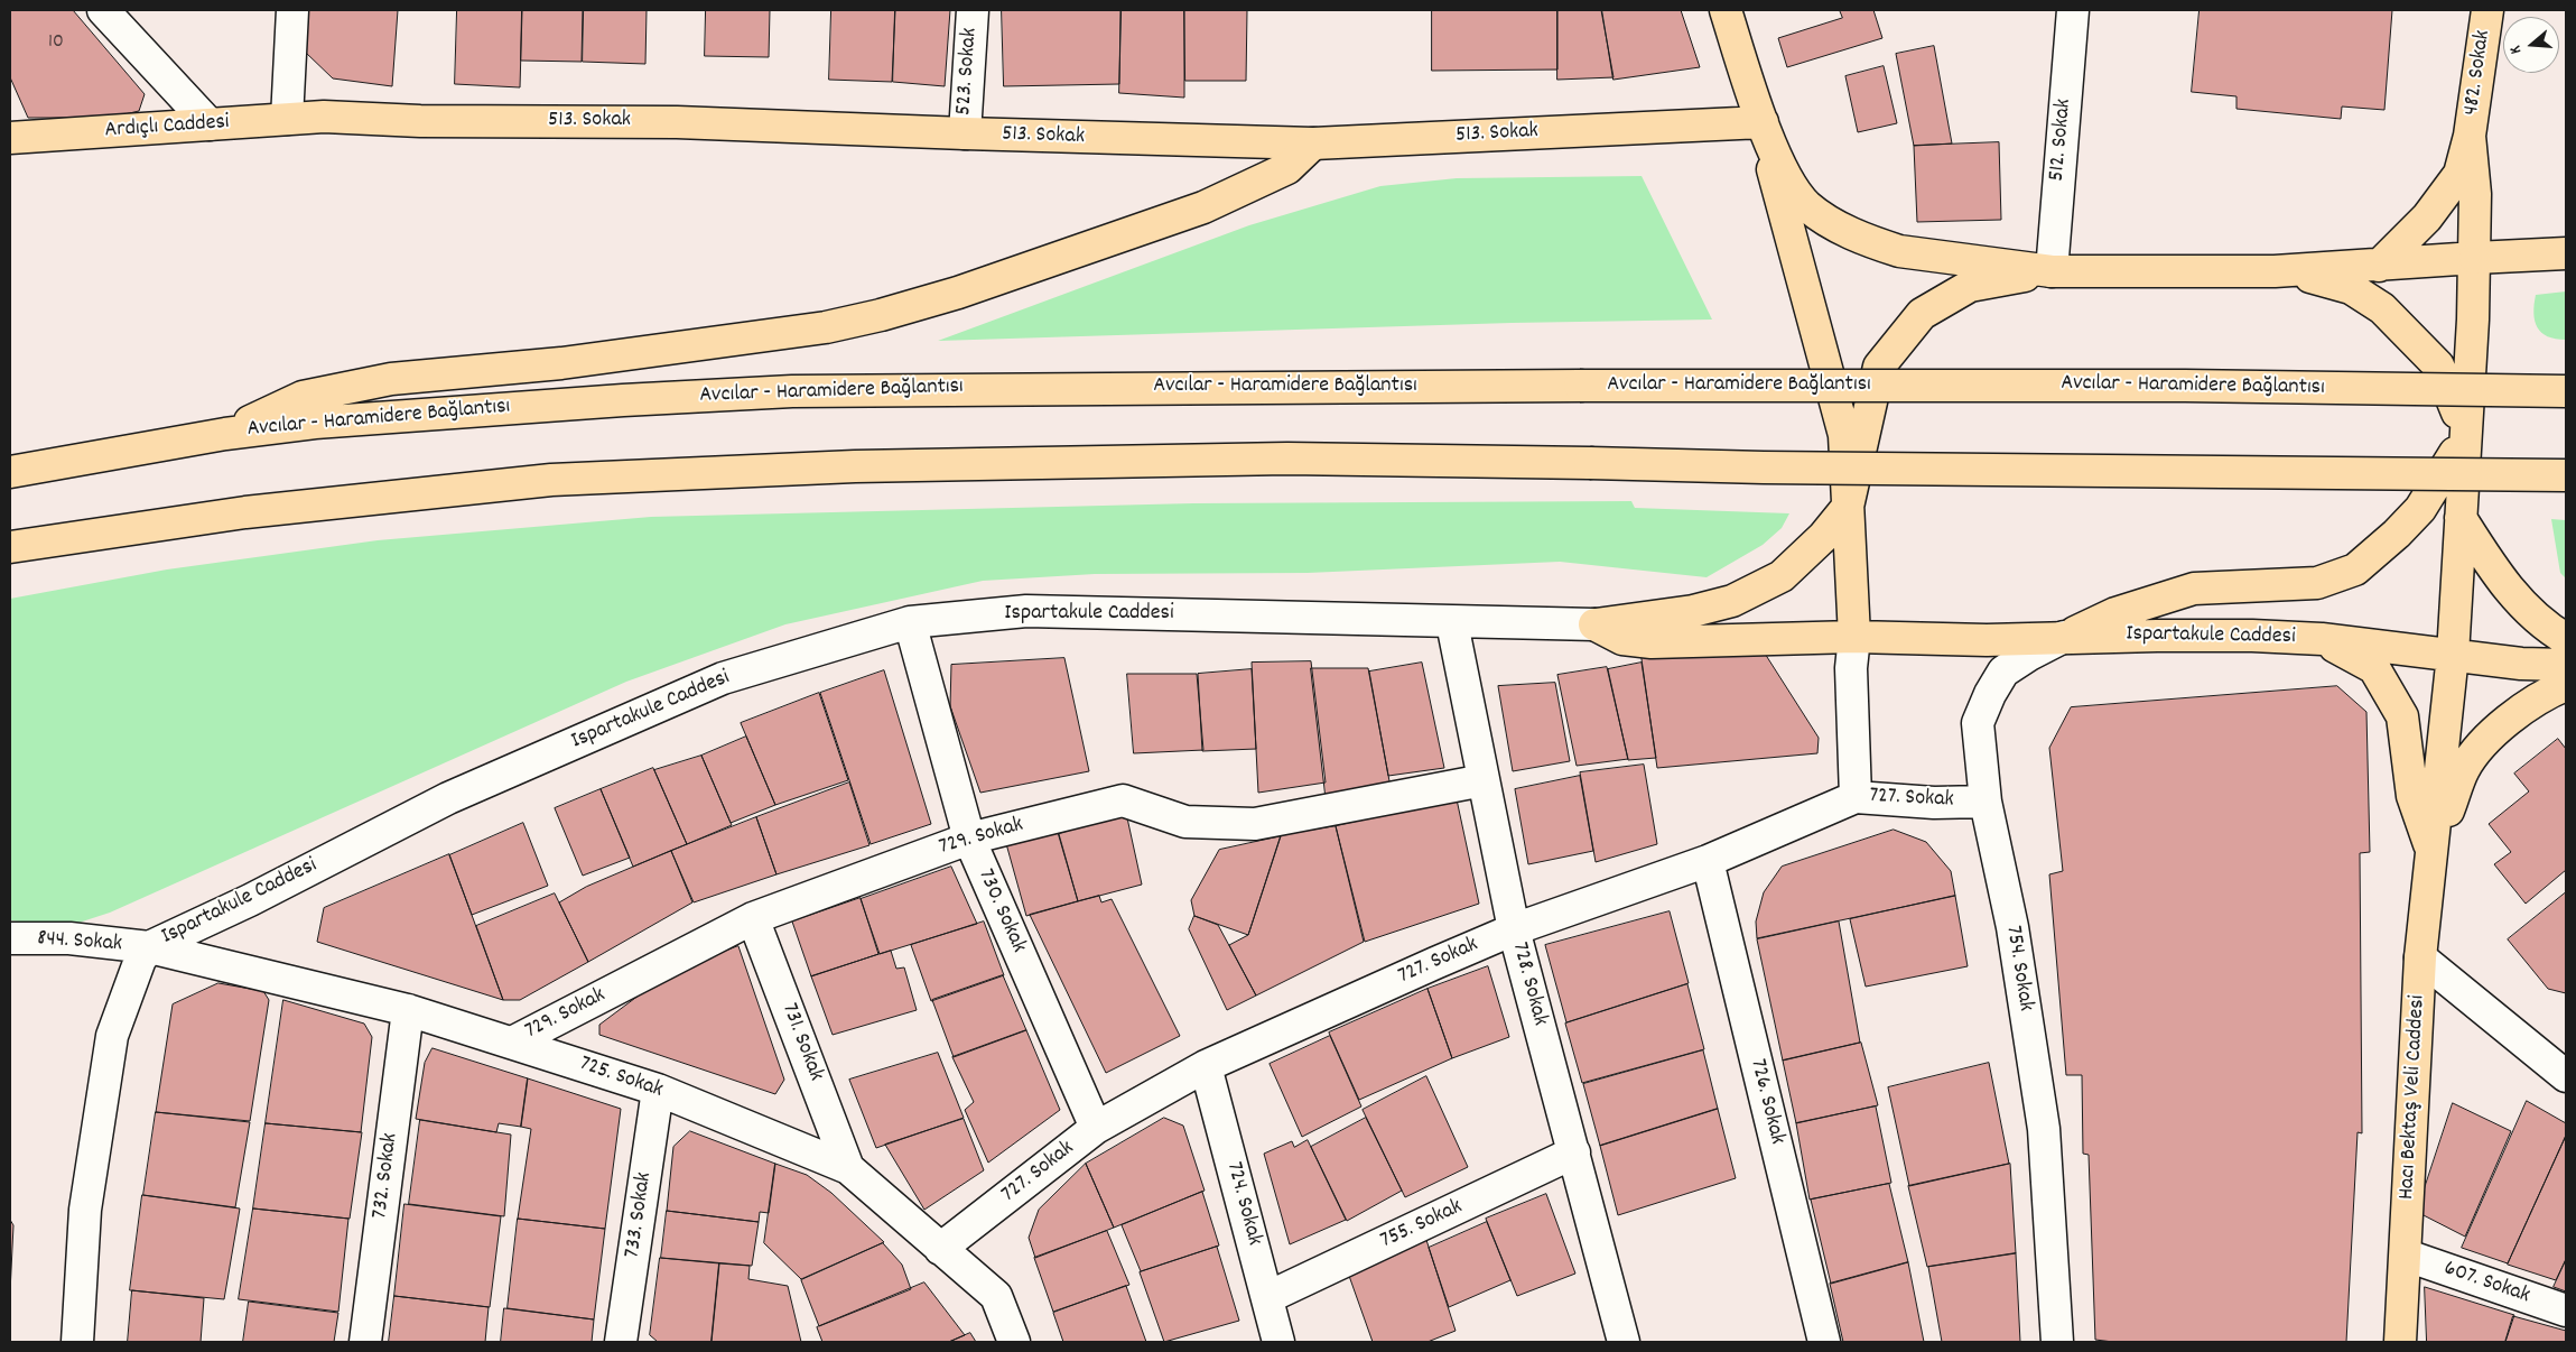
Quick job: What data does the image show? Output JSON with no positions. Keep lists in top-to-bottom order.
{
  "streets": {
    "main road": [
      "482. Sokak",
      "513. Sokak",
      "Ardıçlı Caddesi",
      "Avcılar - Haramidere Bağlantısı",
      "Ispartakule Caddesi",
      "Hacı Bektaş Veli Caddesi"
    ],
    "street": [
      "523. Sokak",
      "512. Sokak",
      "727. Sokak",
      "729. Sokak",
      "730. Sokak",
      "844. Sokak",
      "754. Sokak",
      "728. Sokak",
      "731. Sokak",
      "725. Sokak",
      "726. Sokak",
      "732. Sokak",
      "724. Sokak",
      "733. Sokak",
      "755. Sokak",
      "607. Sokak"
    ]
  },
  "crossings": [
    ["523. Sokak", "513. Sokak"],
    ["513. Sokak", "Ardıçlı Caddesi"],
    ["Ispartakule Caddesi", "730. Sokak"],
    ["Ispartakule Caddesi", "844. Sokak"],
    ["Ispartakule Caddesi", "754. Sokak"],
    ["Ispartakule Caddesi", "728. Sokak"],
    ["Ispartakule Caddesi", "725. Sokak"],
    ["727. Sokak", "730. Sokak"],
    ["727. Sokak", "754. Sokak"],
    ["727. Sokak", "728. Sokak"],
    ["727. Sokak", "725. Sokak"],
    ["727. Sokak", "726. Sokak"],
    ["727. Sokak", "724. Sokak"],
    ["729. Sokak", "730. Sokak"],
    ["729. Sokak", "728. Sokak"],
    ["729. Sokak", "731. Sokak"],
    ["729. Sokak", "725. Sokak"],
    ["844. Sokak", "725. Sokak"],
    ["728. Sokak", "755. Sokak"],
    ["731. Sokak", "725. Sokak"],
    ["725. Sokak", "732. Sokak"],
    ["725. Sokak", "733. Sokak"],
    ["Hacı Bektaş Veli Caddesi", "607. Sokak"],
    ["724. Sokak", "755. Sokak"]
  ],
  "house_numbers": ["10"],
  "north": "left"
}
